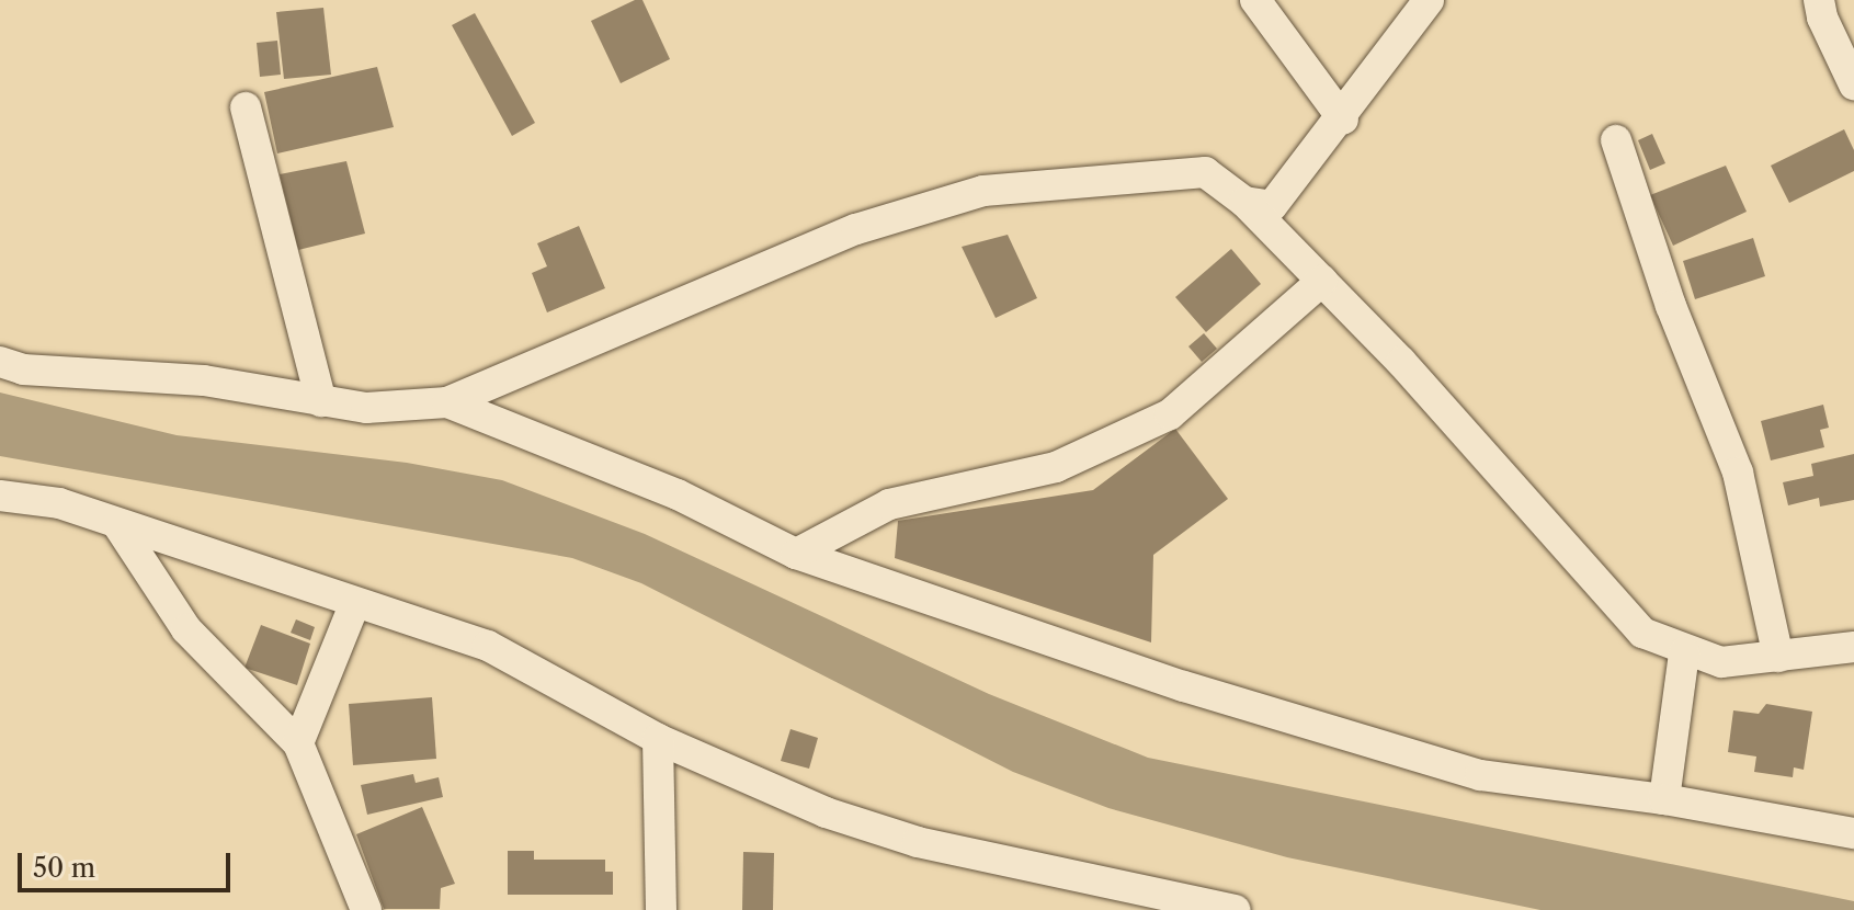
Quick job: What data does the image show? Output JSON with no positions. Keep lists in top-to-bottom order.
{
  "scale_bar": "50 m"
}
